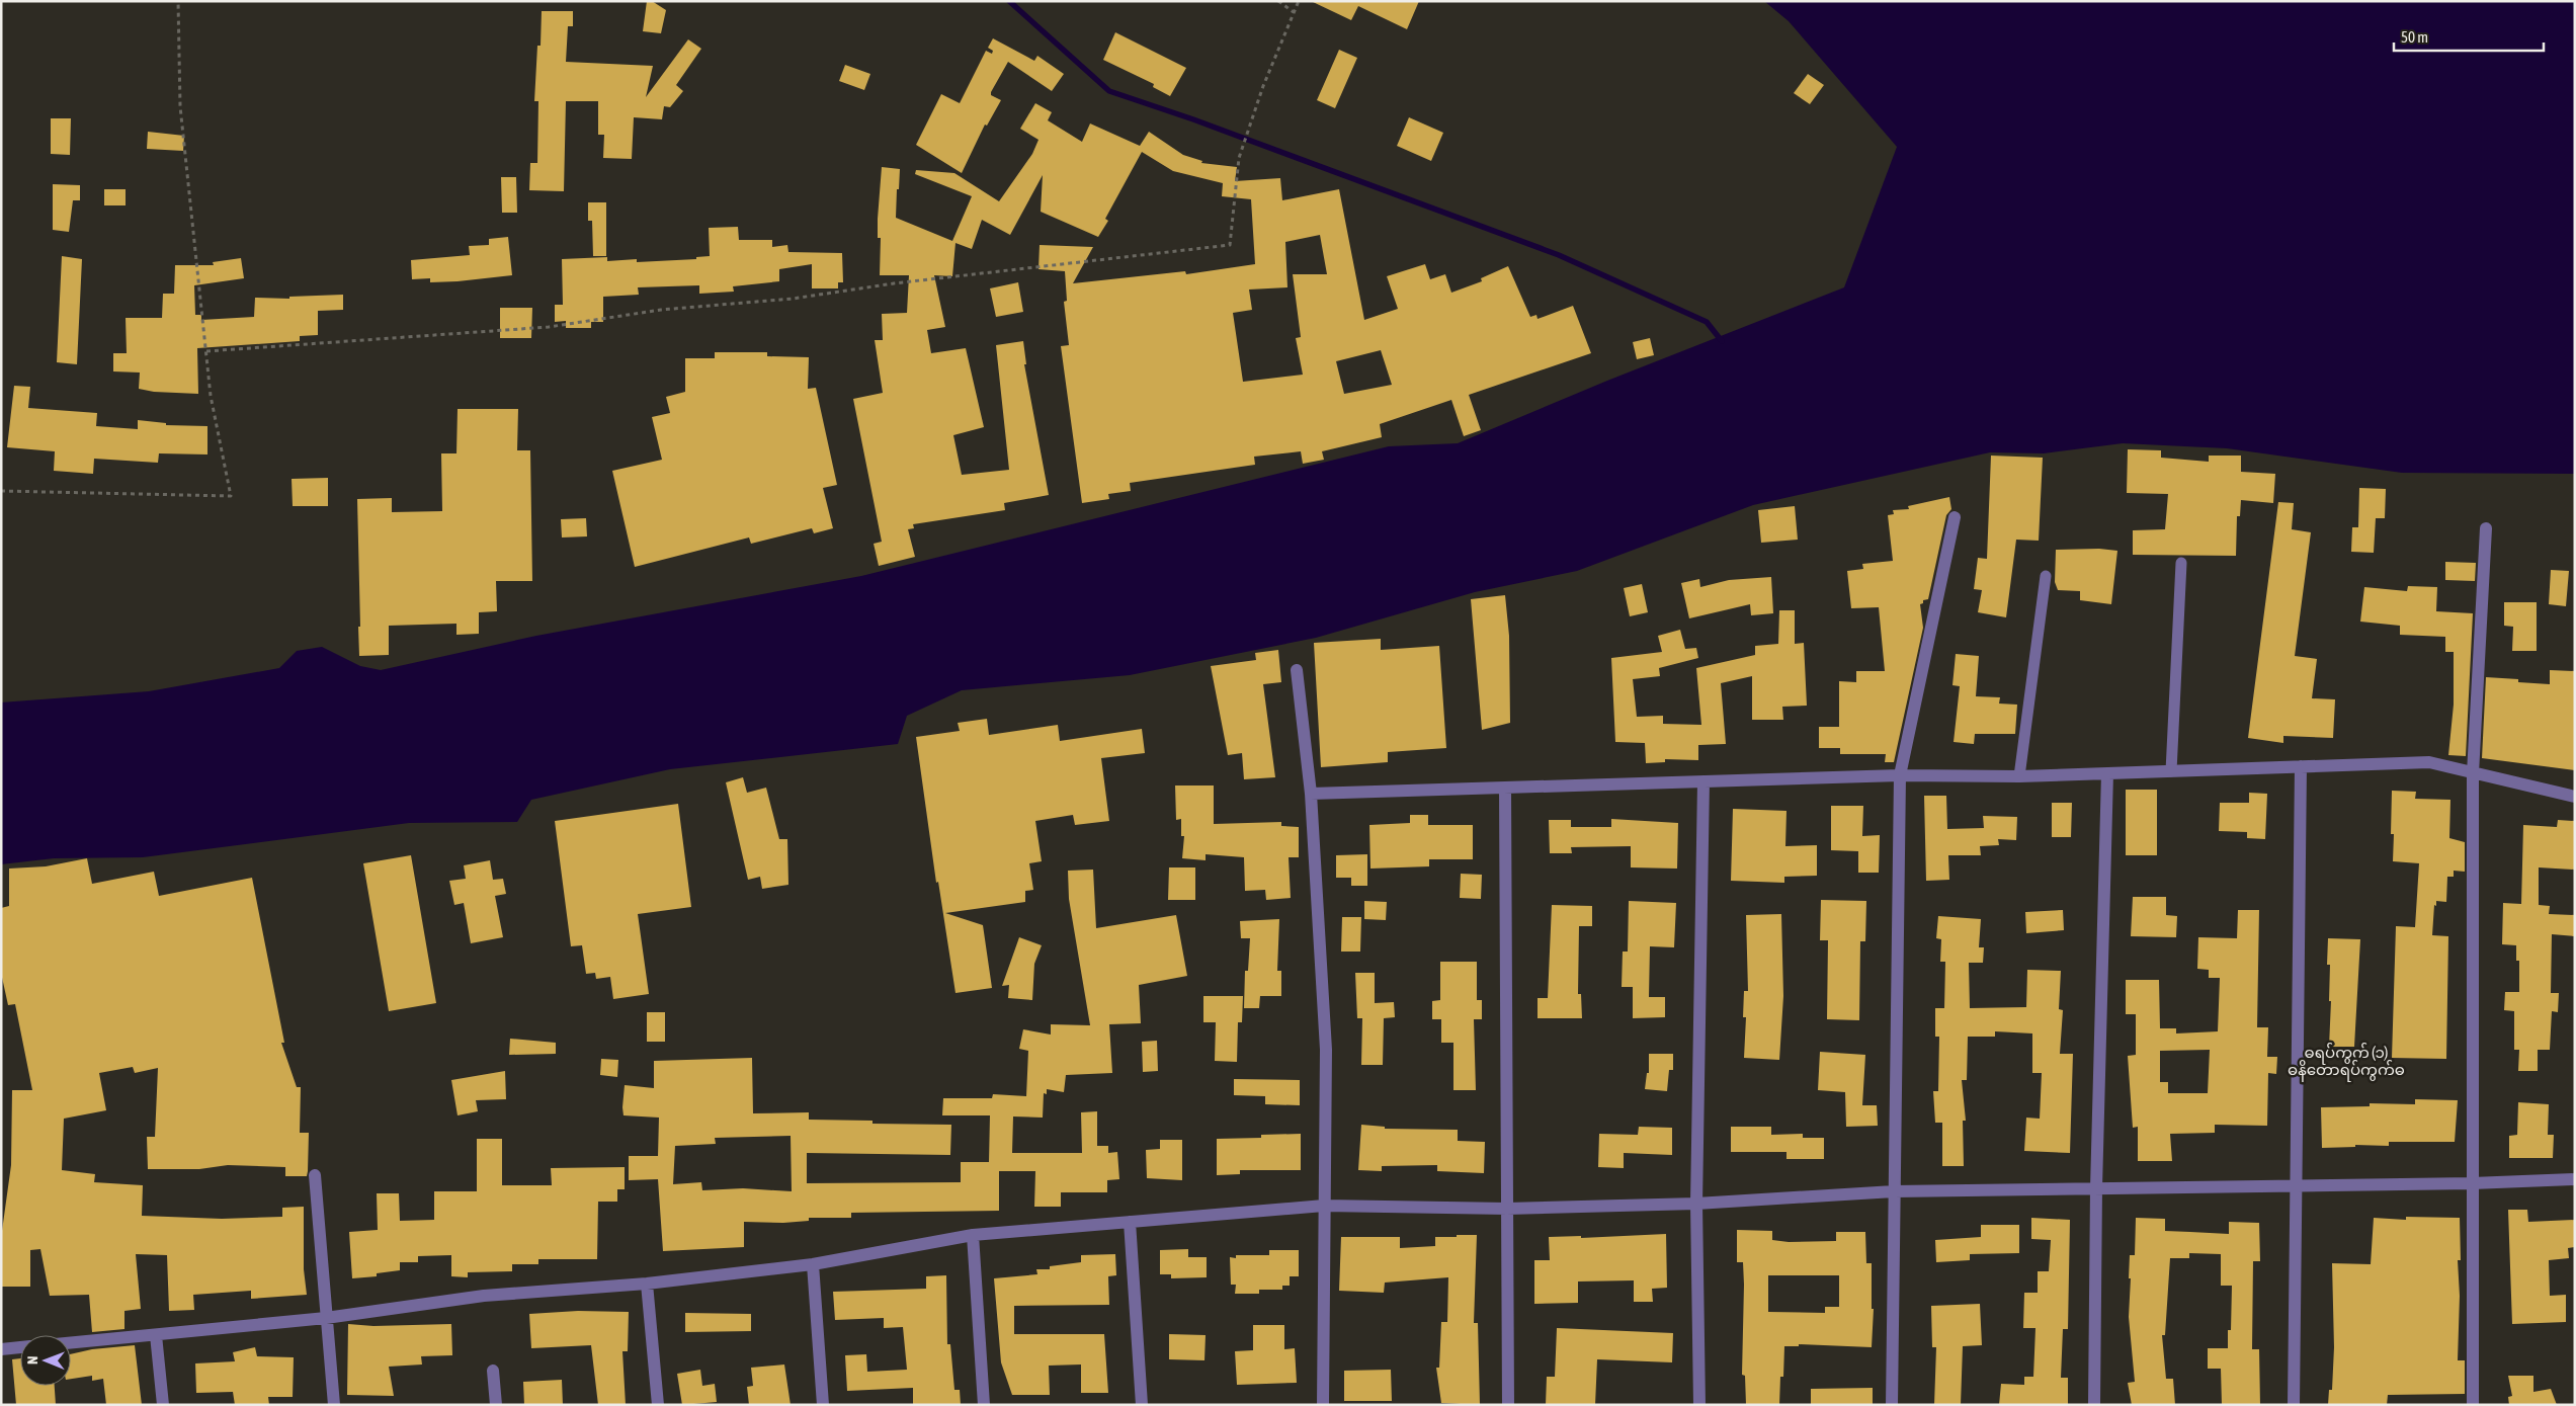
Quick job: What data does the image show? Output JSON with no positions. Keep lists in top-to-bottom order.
{
  "districts": ["ဓရပ်ကွက် (၁) ဓနိတောရပ်ကွက်ဓ"],
  "scale_bar": "50 m",
  "north": "left"
}
